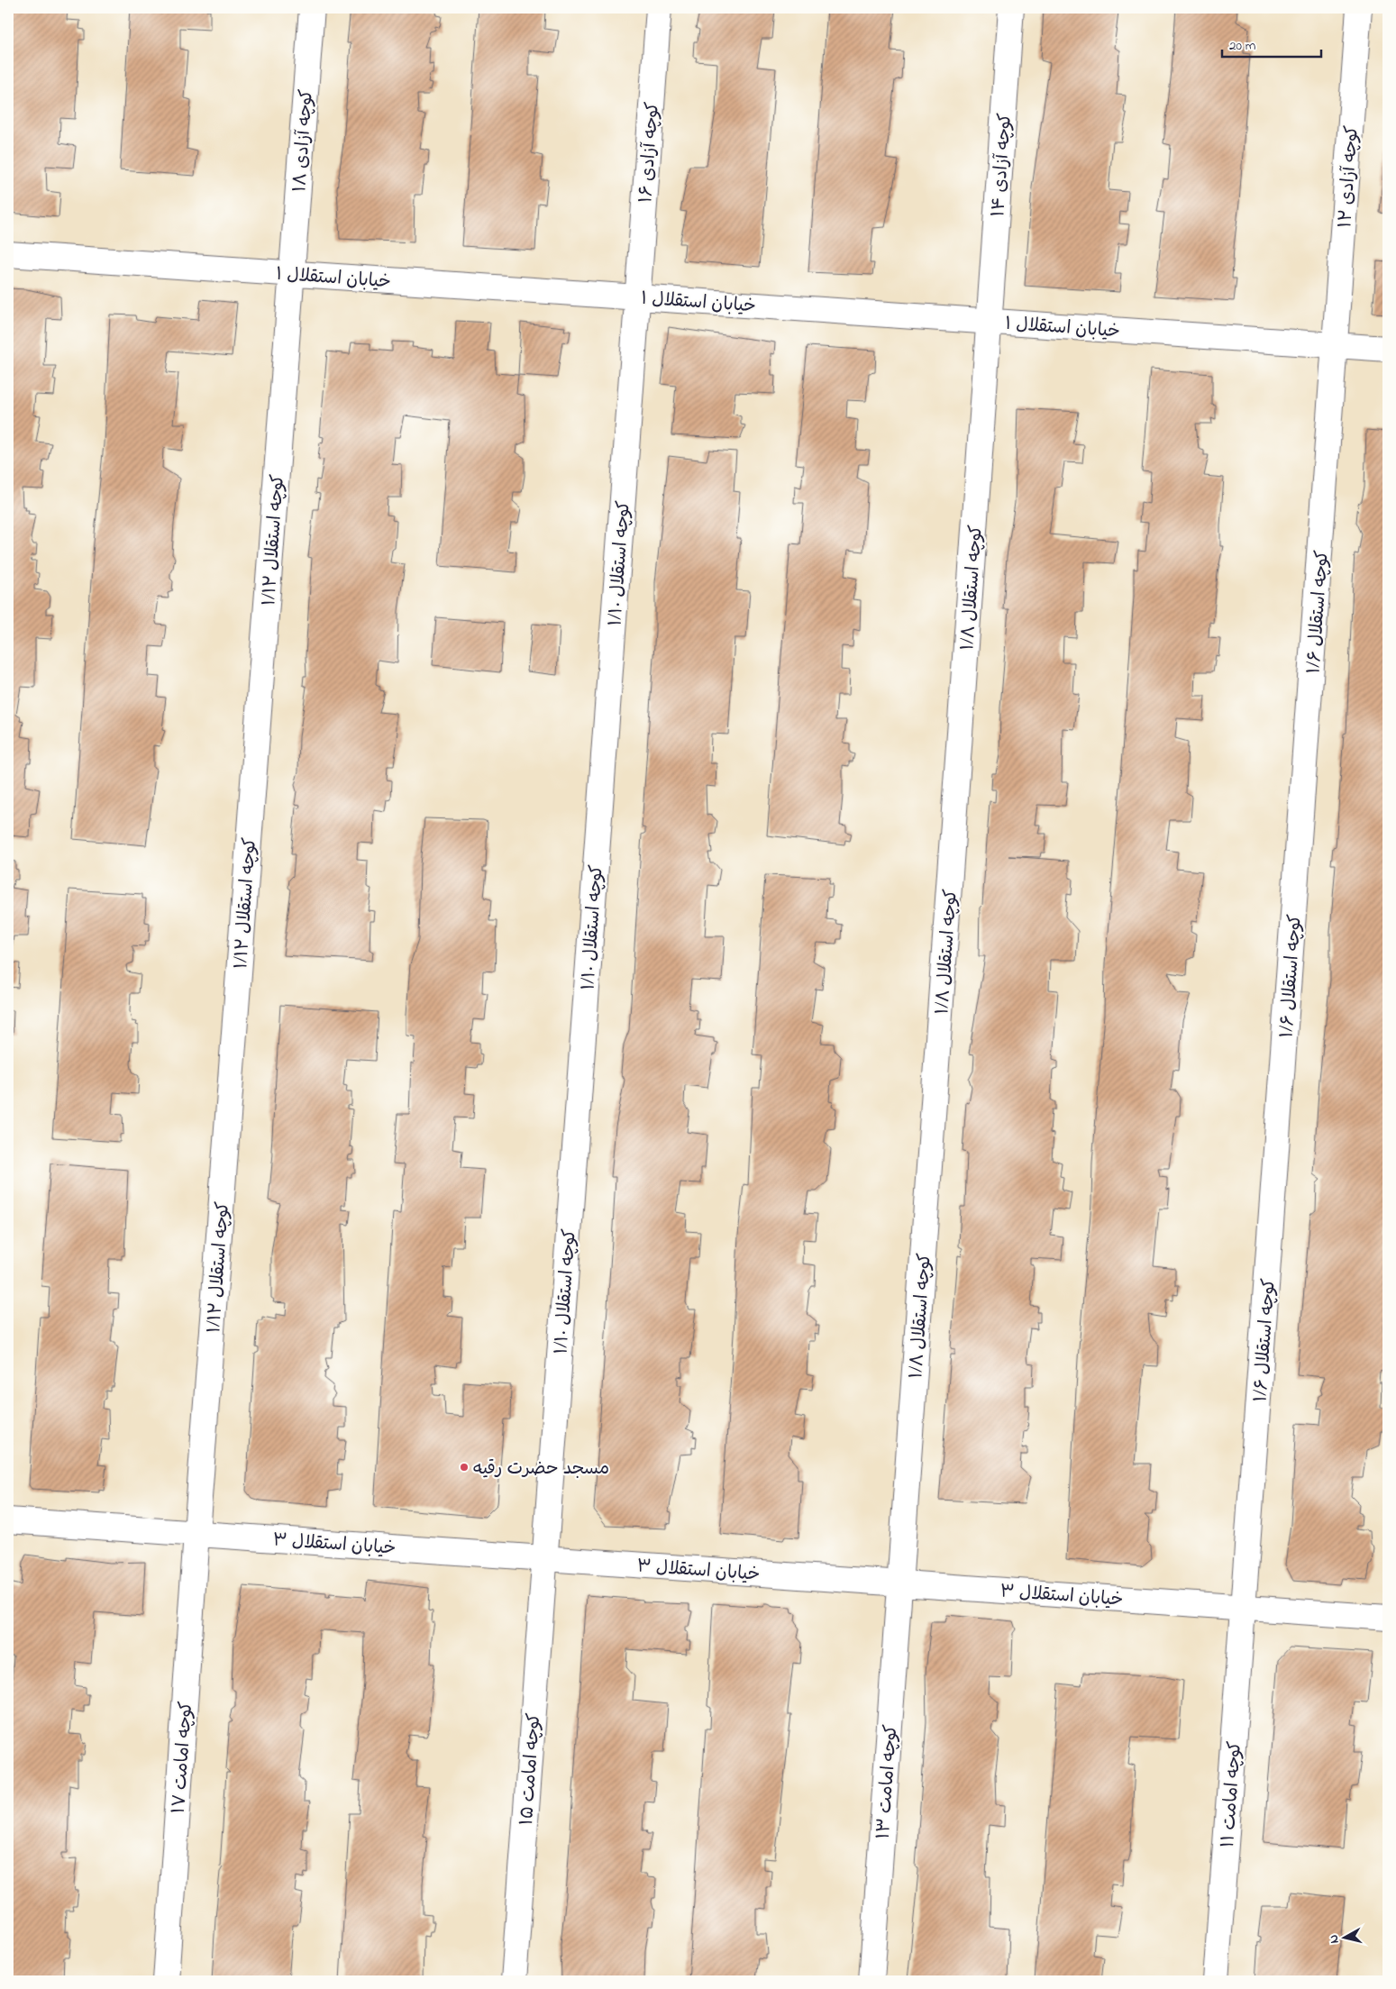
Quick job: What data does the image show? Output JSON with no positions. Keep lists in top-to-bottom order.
{
  "streets": {
    "street": [
      "کوچه آزادی ۱۸",
      "کوچه آزادی ۱۶",
      "کوچه آزادی ۱۴",
      "کوچه آزادی ۱۲",
      "خیابان استقلال ۱",
      "کوچه استقلال ۱/۱۲",
      "کوچه استقلال ۱/۱۰",
      "کوچه استقلال ۱/۸",
      "کوچه استقلال ۱/۶",
      "خیابان استقلال ۳",
      "کوچه امامت ۱۷",
      "کوچه امامت ۱۵",
      "کوچه امامت ۱۳",
      "کوچه امامت ۱۱"
    ]
  },
  "crossings": [
    ["کوچه آزادی ۱۸", "خیابان استقلال ۱"],
    ["کوچه آزادی ۱۸", "کوچه استقلال ۱/۱۲"],
    ["کوچه آزادی ۱۶", "خیابان استقلال ۱"],
    ["کوچه آزادی ۱۶", "کوچه استقلال ۱/۱۰"],
    ["کوچه آزادی ۱۴", "خیابان استقلال ۱"],
    ["کوچه آزادی ۱۴", "کوچه استقلال ۱/۸"],
    ["کوچه آزادی ۱۲", "خیابان استقلال ۱"],
    ["کوچه آزادی ۱۲", "کوچه استقلال ۱/۶"],
    ["خیابان استقلال ۱", "کوچه استقلال ۱/۱۲"],
    ["خیابان استقلال ۱", "کوچه استقلال ۱/۱۰"],
    ["خیابان استقلال ۱", "کوچه استقلال ۱/۸"],
    ["خیابان استقلال ۱", "کوچه استقلال ۱/۶"],
    ["کوچه استقلال ۱/۱۲", "خیابان استقلال ۳"],
    ["کوچه استقلال ۱/۱۲", "کوچه امامت ۱۷"],
    ["کوچه استقلال ۱/۱۰", "خیابان استقلال ۳"],
    ["کوچه استقلال ۱/۱۰", "کوچه امامت ۱۵"],
    ["کوچه استقلال ۱/۸", "خیابان استقلال ۳"],
    ["کوچه استقلال ۱/۸", "کوچه امامت ۱۳"],
    ["کوچه استقلال ۱/۶", "خیابان استقلال ۳"],
    ["کوچه استقلال ۱/۶", "کوچه امامت ۱۱"],
    ["خیابان استقلال ۳", "کوچه امامت ۱۷"],
    ["خیابان استقلال ۳", "کوچه امامت ۱۵"],
    ["خیابان استقلال ۳", "کوچه امامت ۱۳"],
    ["خیابان استقلال ۳", "کوچه امامت ۱۱"]
  ],
  "places": ["مسجد حضرت رقیه"],
  "scale_bar": "20 m",
  "north": "left"
}
